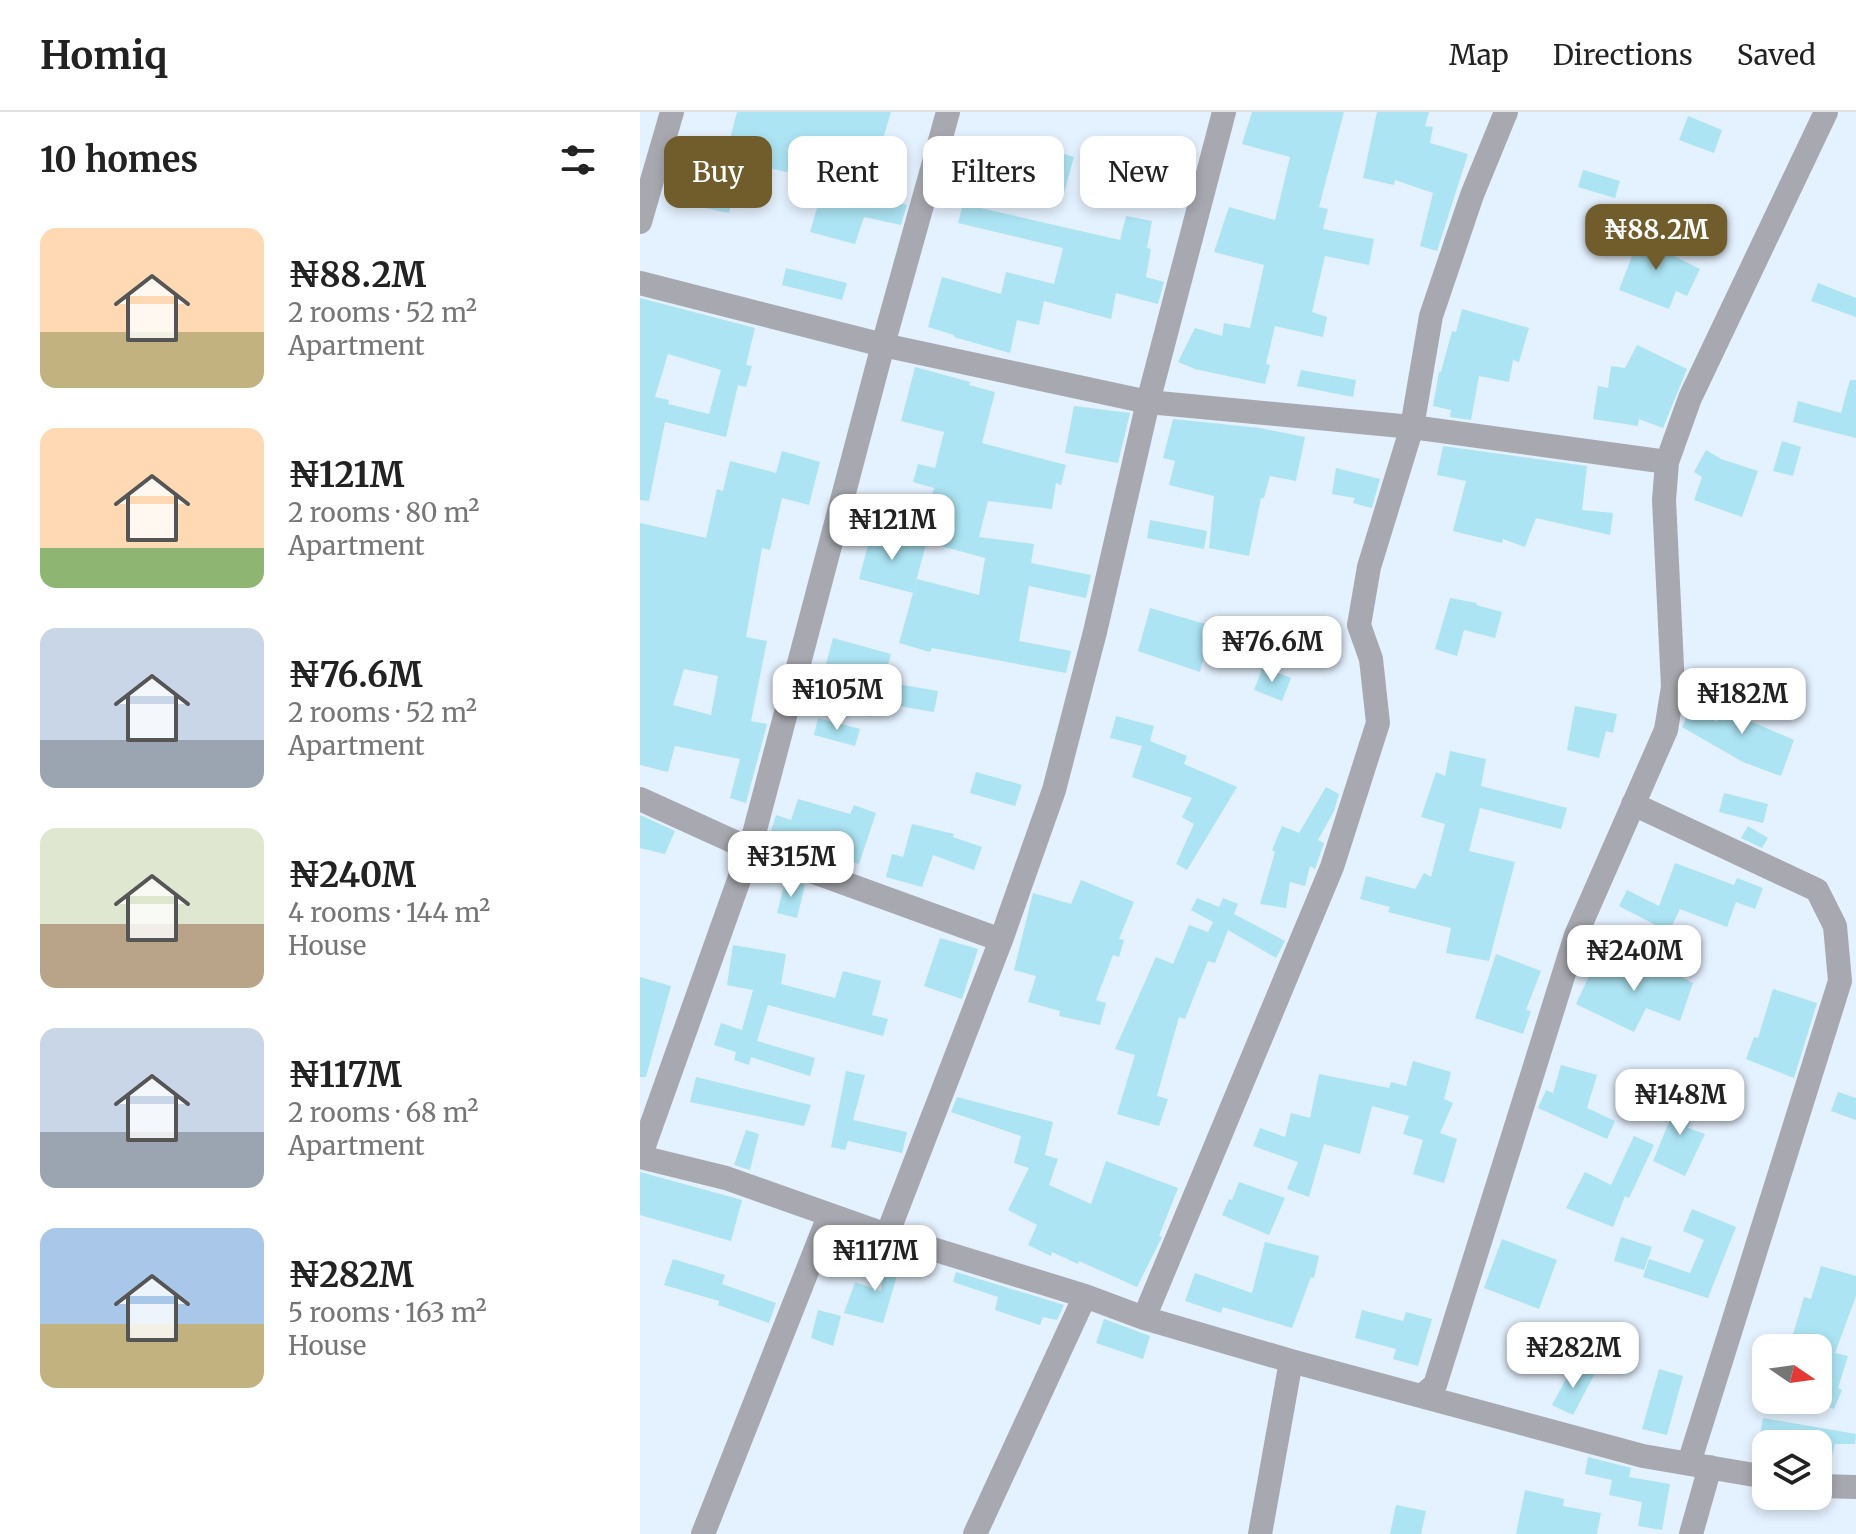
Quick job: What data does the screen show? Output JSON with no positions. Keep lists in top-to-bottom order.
{
  "north": "right",
  "page": {
    "header": "Homiq",
    "nav": ["Map", "Directions", "Saved"],
    "heading": "10 homes",
    "chip": [
      "Buy",
      "Rent",
      "Filters",
      "New"
    ],
    "price": [
      "₦88.2M",
      "₦121M",
      "₦76.6M",
      "₦105M",
      "₦182M",
      "₦315M",
      "₦240M",
      "₦148M",
      "₦117M",
      "₦282M"
    ],
    "list": [
      {
        "name": "₦88.2M",
        "note": "2 rooms · 52 m² · Apartment"
      },
      {
        "name": "₦121M",
        "note": "2 rooms · 80 m² · Apartment"
      },
      {
        "name": "₦76.6M",
        "note": "2 rooms · 52 m² · Apartment"
      },
      {
        "name": "₦240M",
        "note": "4 rooms · 144 m² · House"
      },
      {
        "name": "₦117M",
        "note": "2 rooms · 68 m² · Apartment"
      },
      {
        "name": "₦282M",
        "note": "5 rooms · 163 m² · House"
      }
    ]
  }
}
